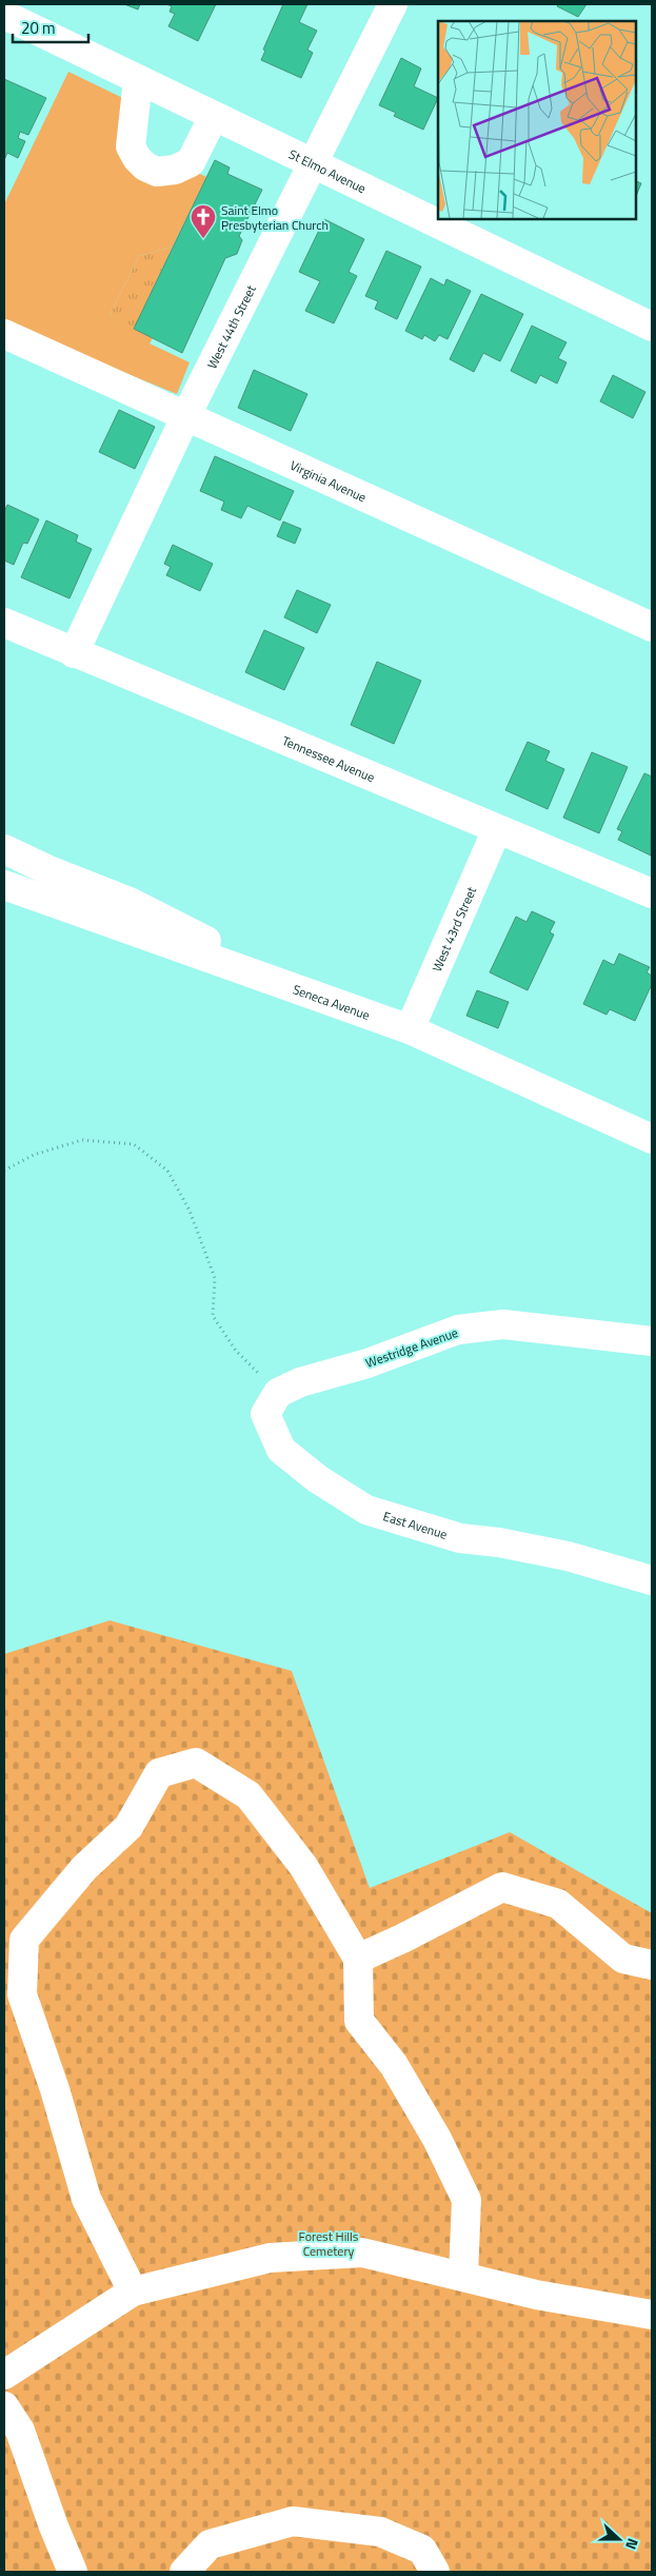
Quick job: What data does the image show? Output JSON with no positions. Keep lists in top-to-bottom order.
{
  "streets": {
    "street": [
      "St Elmo Avenue",
      "West 44th Street",
      "Virginia Avenue",
      "Tennessee Avenue",
      "West 43rd Street",
      "Seneca Avenue",
      "Westridge Avenue",
      "East Avenue"
    ]
  },
  "crossings": [
    ["St Elmo Avenue", "West 44th Street"],
    ["West 44th Street", "Virginia Avenue"],
    ["West 44th Street", "Tennessee Avenue"],
    ["Tennessee Avenue", "West 43rd Street"],
    ["West 43rd Street", "Seneca Avenue"],
    ["Westridge Avenue", "East Avenue"]
  ],
  "parks": ["Forest Hills Cemetery"],
  "places": {
    "church": ["Saint Elmo Presbyterian Church"]
  },
  "scale_bar": "20 m",
  "north": "right"
}
